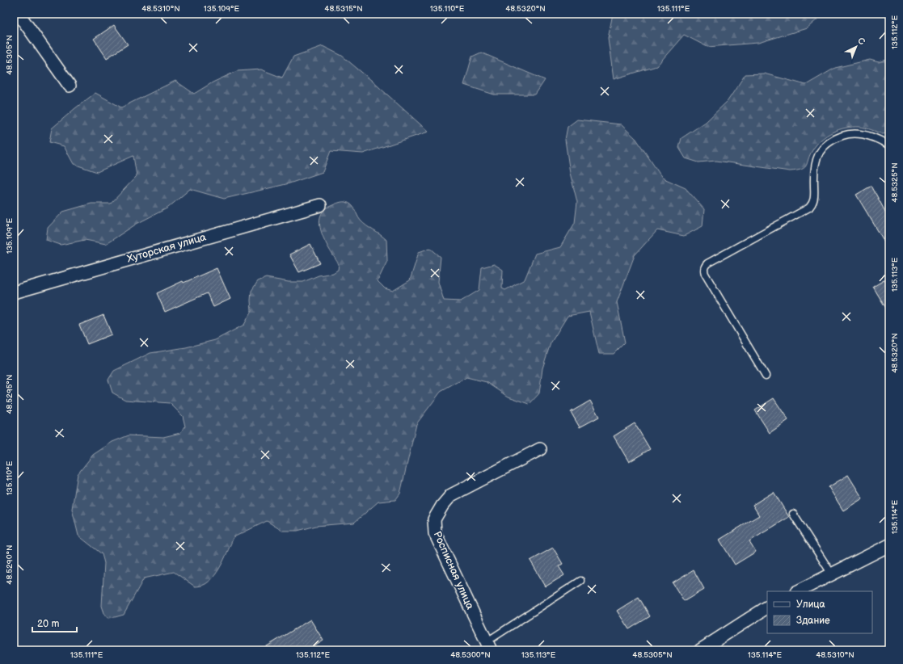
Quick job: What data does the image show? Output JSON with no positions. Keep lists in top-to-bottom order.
{
  "streets": {
    "street": ["Хуторская улица", "Росписная улица"]
  },
  "legend": ["Улица", "Здание"],
  "scale_bar": "20 m",
  "north": "top right",
  "coordinates": [
    "48.5310°N",
    "135.109°E",
    "48.5315°N",
    "135.110°E",
    "48.5320°N",
    "135.111°E",
    "135.112°E",
    "48.5305°N",
    "48.5325°N",
    "135.113°E",
    "48.5295°N",
    "135.114°E",
    "48.5290°N",
    "48.5300°N"
  ]
}
